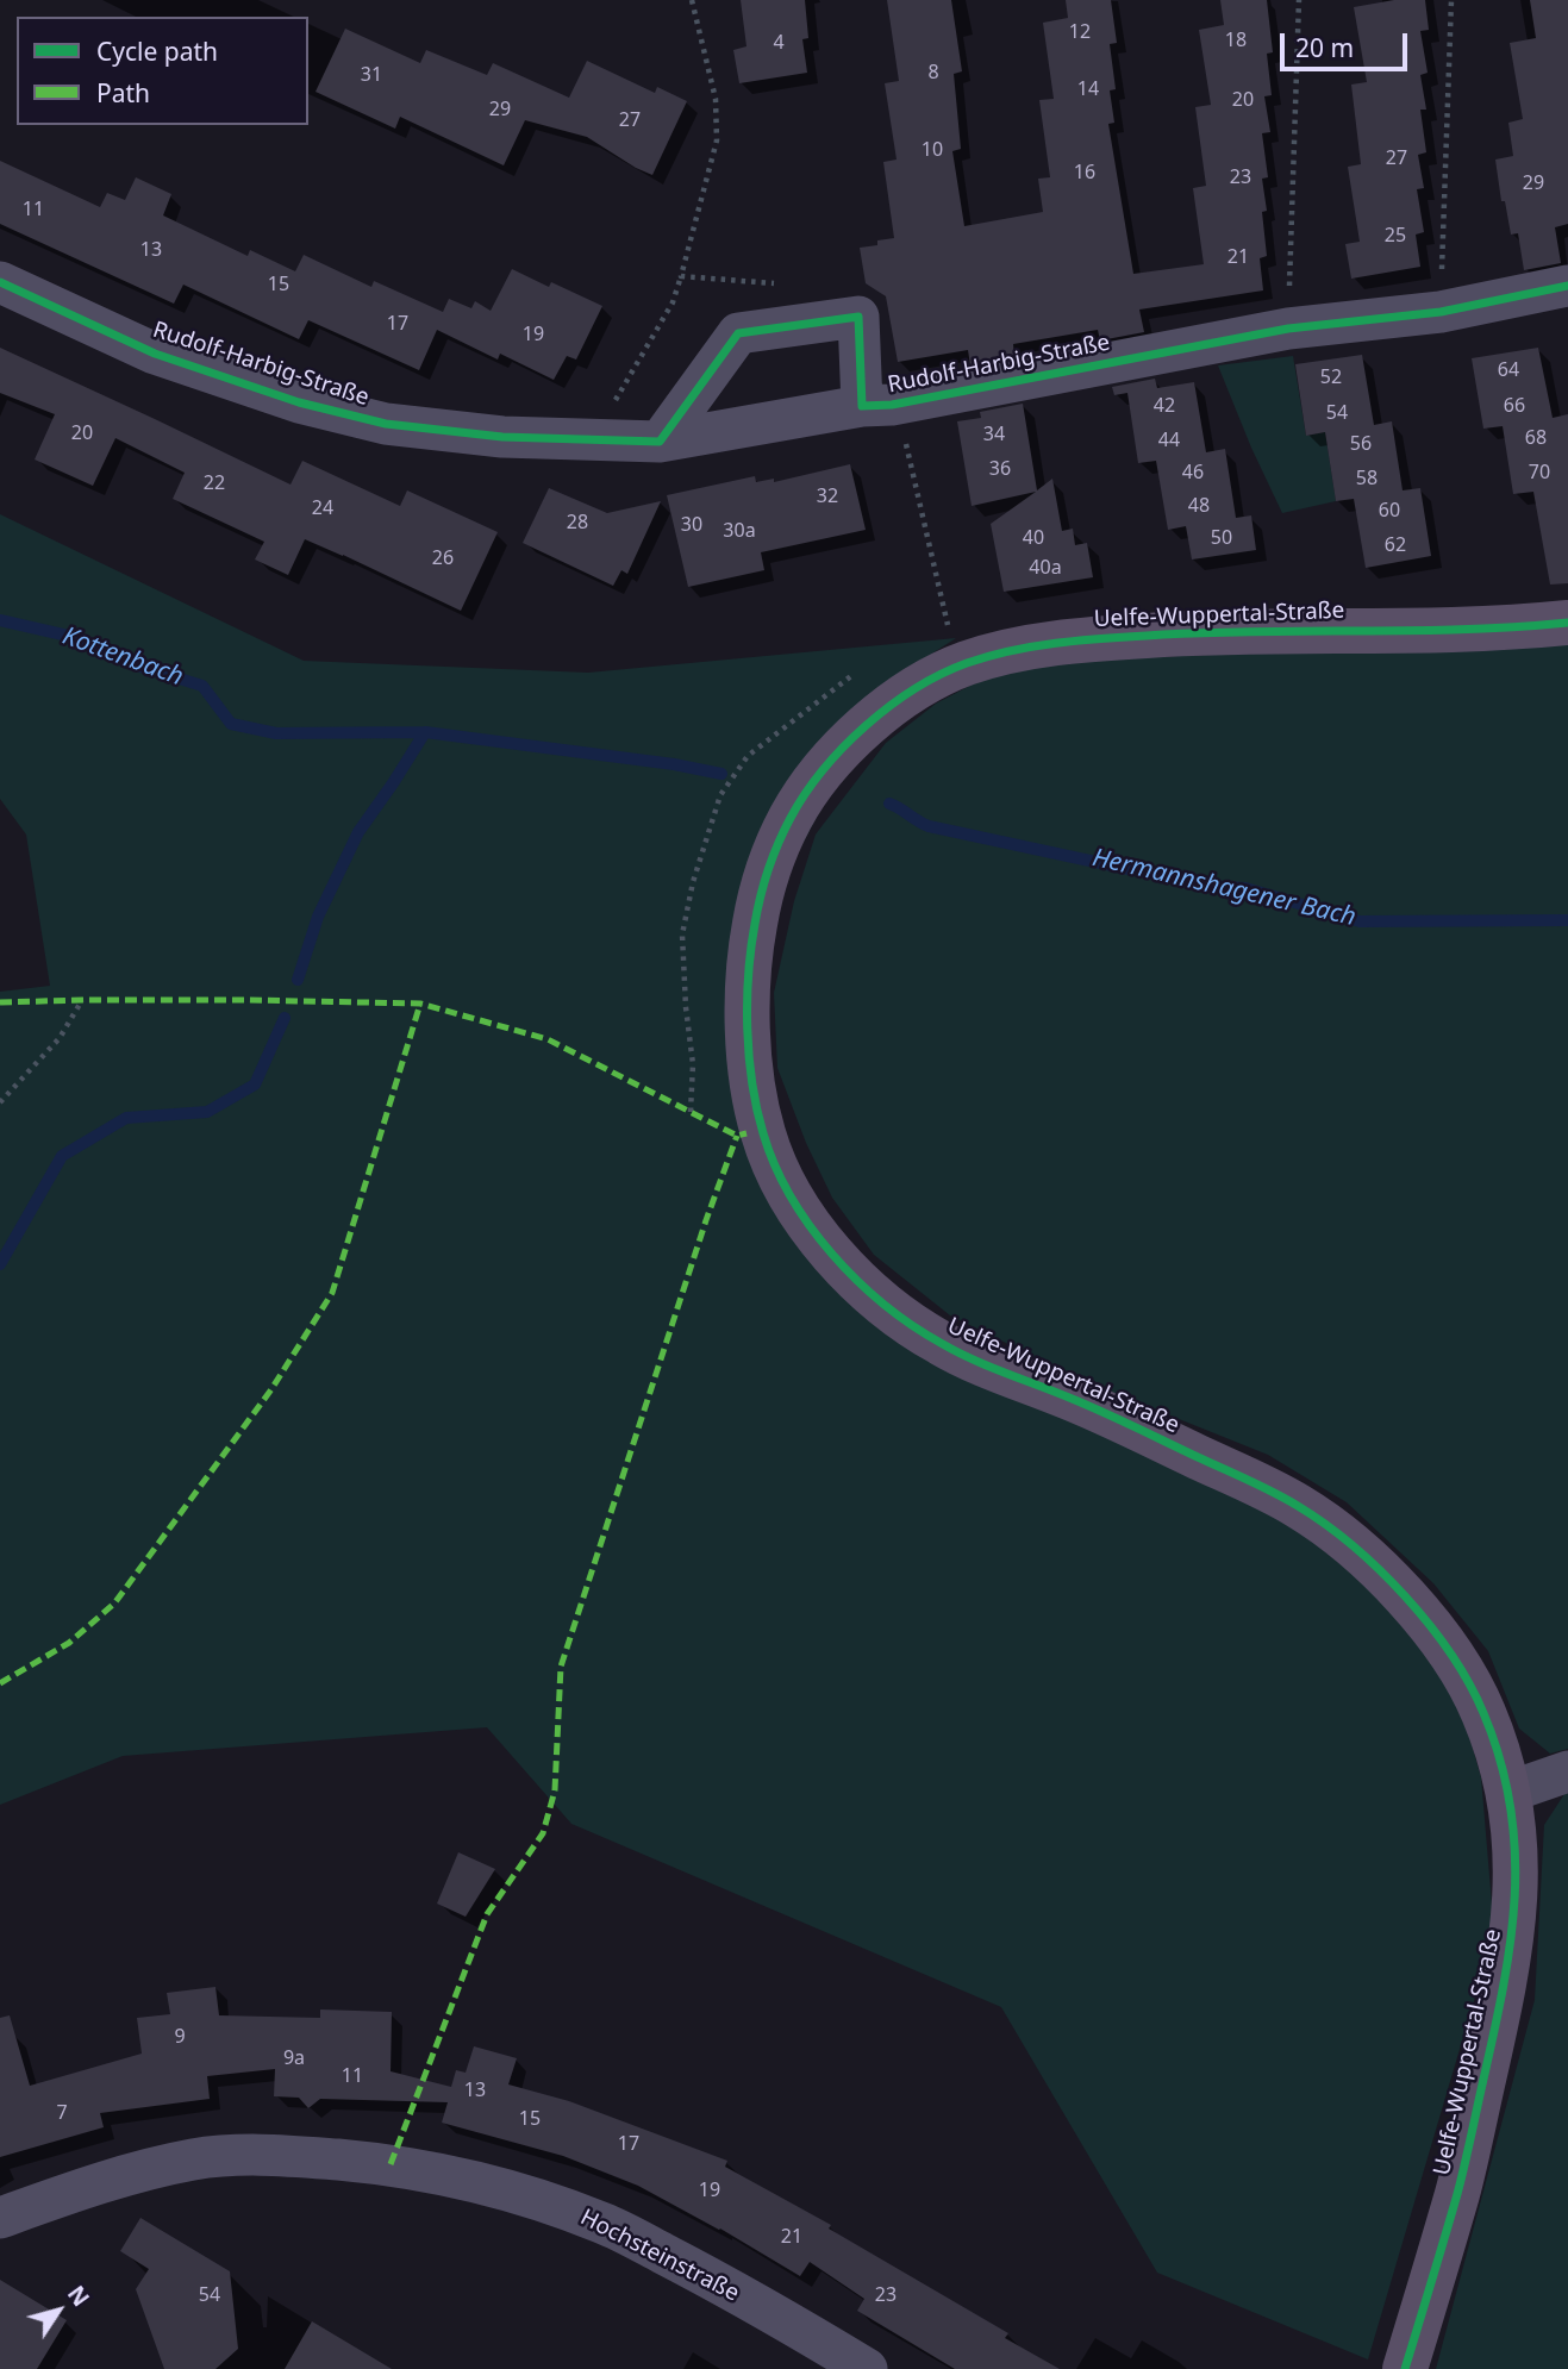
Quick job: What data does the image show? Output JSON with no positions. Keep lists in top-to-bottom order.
{
  "streets": {
    "main road": ["Uelfe-Wuppertal-Straße"],
    "street": ["Rudolf-Harbig-Straße", "Hochsteinstraße"]
  },
  "water": ["Kottenbach", "Hermannshagener Bach"],
  "house_numbers": [
    "12",
    "18",
    "4",
    "8",
    "31",
    "14",
    "20",
    "29",
    "27",
    "10",
    "27",
    "16",
    "23",
    "29",
    "11",
    "25",
    "13",
    "21",
    "15",
    "17",
    "19",
    "64",
    "52",
    "42",
    "66",
    "54",
    "20",
    "34",
    "68",
    "44",
    "56",
    "36",
    "46",
    "70",
    "58",
    "22",
    "32",
    "48",
    "24",
    "60",
    "28",
    "30",
    "30a",
    "40",
    "50",
    "62",
    "26",
    "40a",
    "9",
    "9a",
    "11",
    "13",
    "7",
    "15",
    "17",
    "19",
    "21",
    "54",
    "23"
  ],
  "legend": ["Cycle path", "Path"],
  "scale_bar": "20 m",
  "north": "top right"
}
